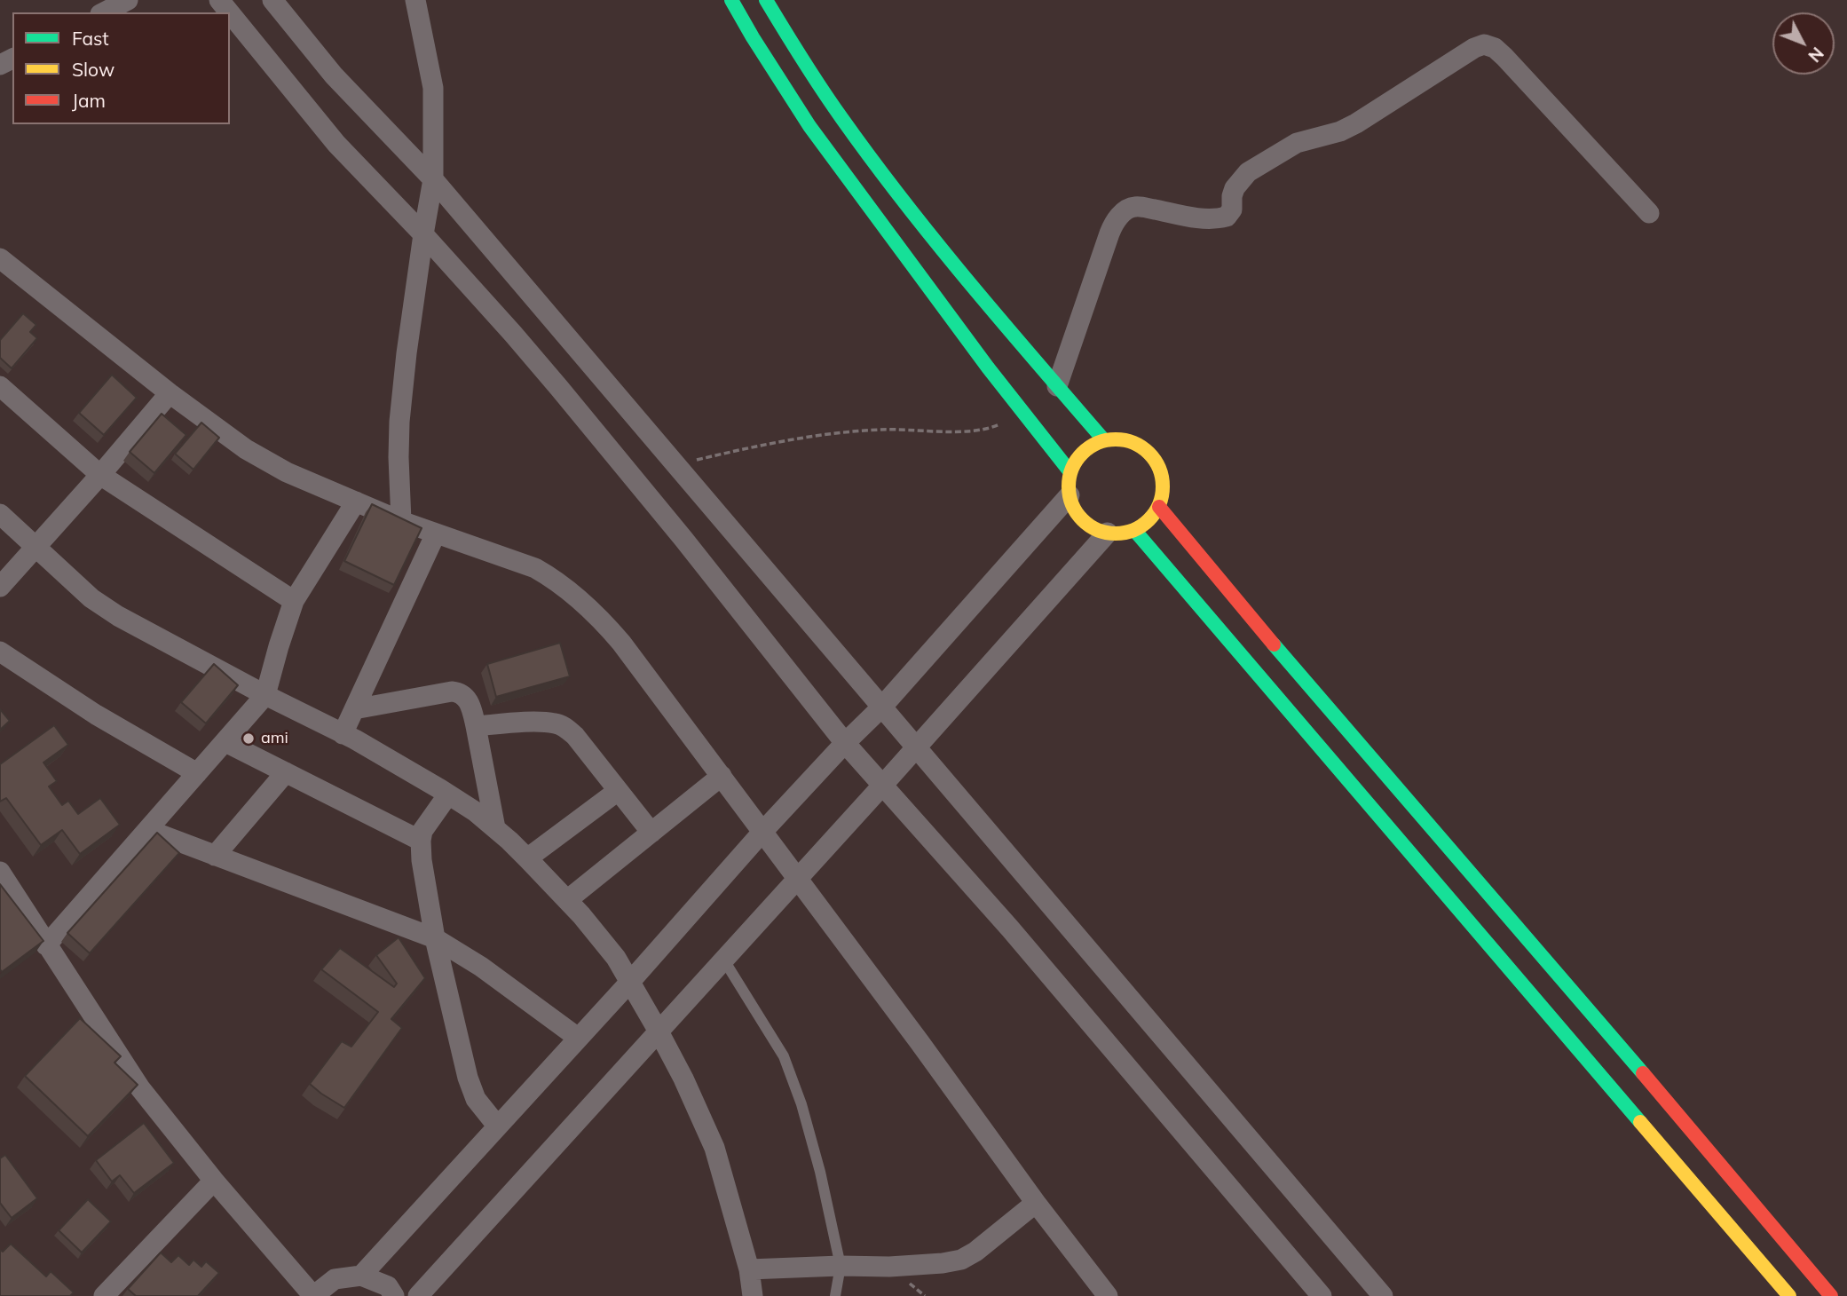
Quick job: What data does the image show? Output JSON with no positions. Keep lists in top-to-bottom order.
{
  "places": ["ami"],
  "legend": ["Fast", "Slow", "Jam"],
  "north": "bottom right"
}
